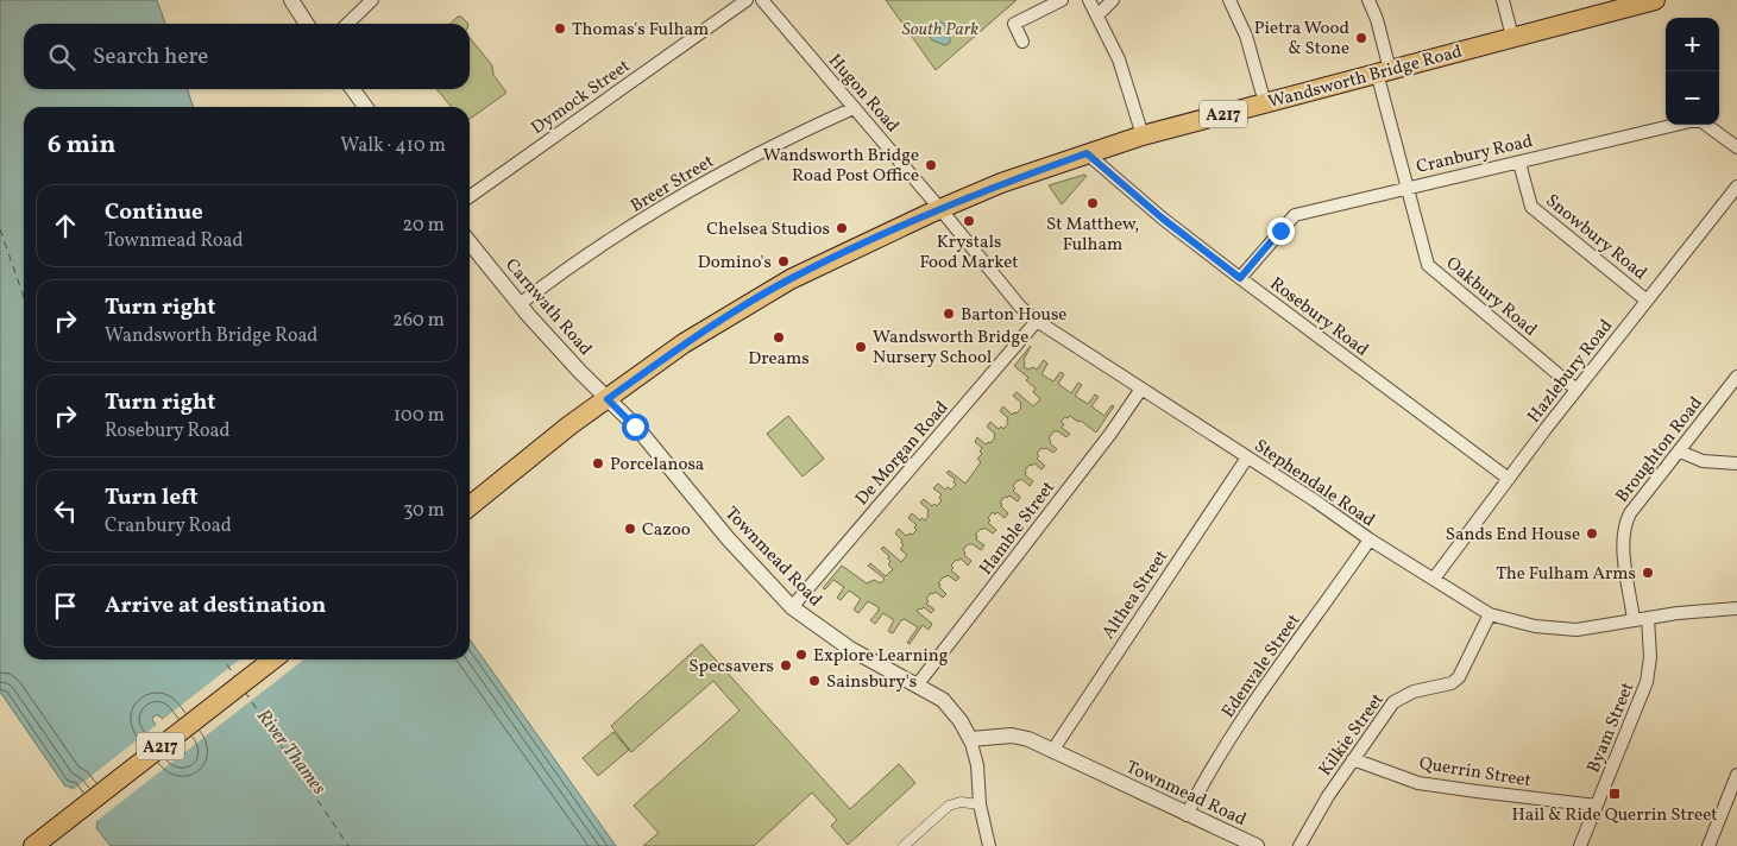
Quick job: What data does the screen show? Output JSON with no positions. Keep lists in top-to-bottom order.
{
  "streets": {
    "main road": ["Wandsworth Bridge Road", "A217"],
    "street": [
      "Hugon Road",
      "Dymock Street",
      "Cranbury Road",
      "Breer Street",
      "Snowbury Road",
      "Oakbury Road",
      "Carnwath Road",
      "Rosebury Road",
      "Hazlebury Road",
      "Broughton Road",
      "De Morgan Road",
      "Stephendale Road",
      "Hamble Street",
      "Townmead Road",
      "Althea Street",
      "Edenvale Street",
      "Byam Street",
      "Kilkie Street",
      "Querrin Street"
    ]
  },
  "crossings": [
    ["Wandsworth Bridge Road", "Hugon Road"],
    ["Wandsworth Bridge Road", "Oakbury Road"],
    ["Wandsworth Bridge Road", "Carnwath Road"],
    ["Wandsworth Bridge Road", "Rosebury Road"],
    ["Wandsworth Bridge Road", "Stephendale Road"],
    ["Wandsworth Bridge Road", "Townmead Road"],
    ["Hugon Road", "Breer Street"],
    ["Hugon Road", "Stephendale Road"],
    ["Cranbury Road", "Snowbury Road"],
    ["Cranbury Road", "Oakbury Road"],
    ["Cranbury Road", "Rosebury Road"],
    ["Breer Street", "Carnwath Road"],
    ["Snowbury Road", "Hazlebury Road"],
    ["Oakbury Road", "Hazlebury Road"],
    ["Carnwath Road", "Townmead Road"],
    ["Rosebury Road", "Hazlebury Road"],
    ["Hazlebury Road", "Stephendale Road"],
    ["Broughton Road", "Stephendale Road"],
    ["De Morgan Road", "Stephendale Road"],
    ["De Morgan Road", "Townmead Road"],
    ["Stephendale Road", "Hamble Street"],
    ["Stephendale Road", "Althea Street"],
    ["Stephendale Road", "Edenvale Street"],
    ["Stephendale Road", "Byam Street"],
    ["Stephendale Road", "Kilkie Street"],
    ["Hamble Street", "Townmead Road"],
    ["Townmead Road", "Althea Street"],
    ["Townmead Road", "Edenvale Street"],
    ["Byam Street", "Querrin Street"],
    ["Kilkie Street", "Querrin Street"]
  ],
  "water": ["River Thames"],
  "parks": ["South Park"],
  "places": {
    "other": [
      "Thomas's Fulham",
      "Pietra Wood & Stone",
      "Wandsworth Bridge Road Post Office",
      "St Matthew, Fulham",
      "Krystals Food Market",
      "Chelsea Studios",
      "Domino's",
      "Barton House",
      "Dreams",
      "Wandsworth Bridge Nursery School",
      "Porcelanosa",
      "Cazoo",
      "Sands End House",
      "The Fulham Arms",
      "Explore Learning",
      "Specsavers",
      "Sainsbury's"
    ],
    "transit": ["Hail & Ride Querrin Street"]
  },
  "page": {
    "map_buttons": ["+", "−"],
    "search": "Search here",
    "heading": ["6 min", "Walk · 410 m"],
    "list": [
      ["Continue", "Townmead Road", "20 m"],
      ["Turn right", "Wandsworth Bridge Road", "260 m"],
      ["Turn right", "Rosebury Road", "100 m"],
      ["Turn left", "Cranbury Road", "30 m"],
      "Arrive at destination"
    ]
  }
}
